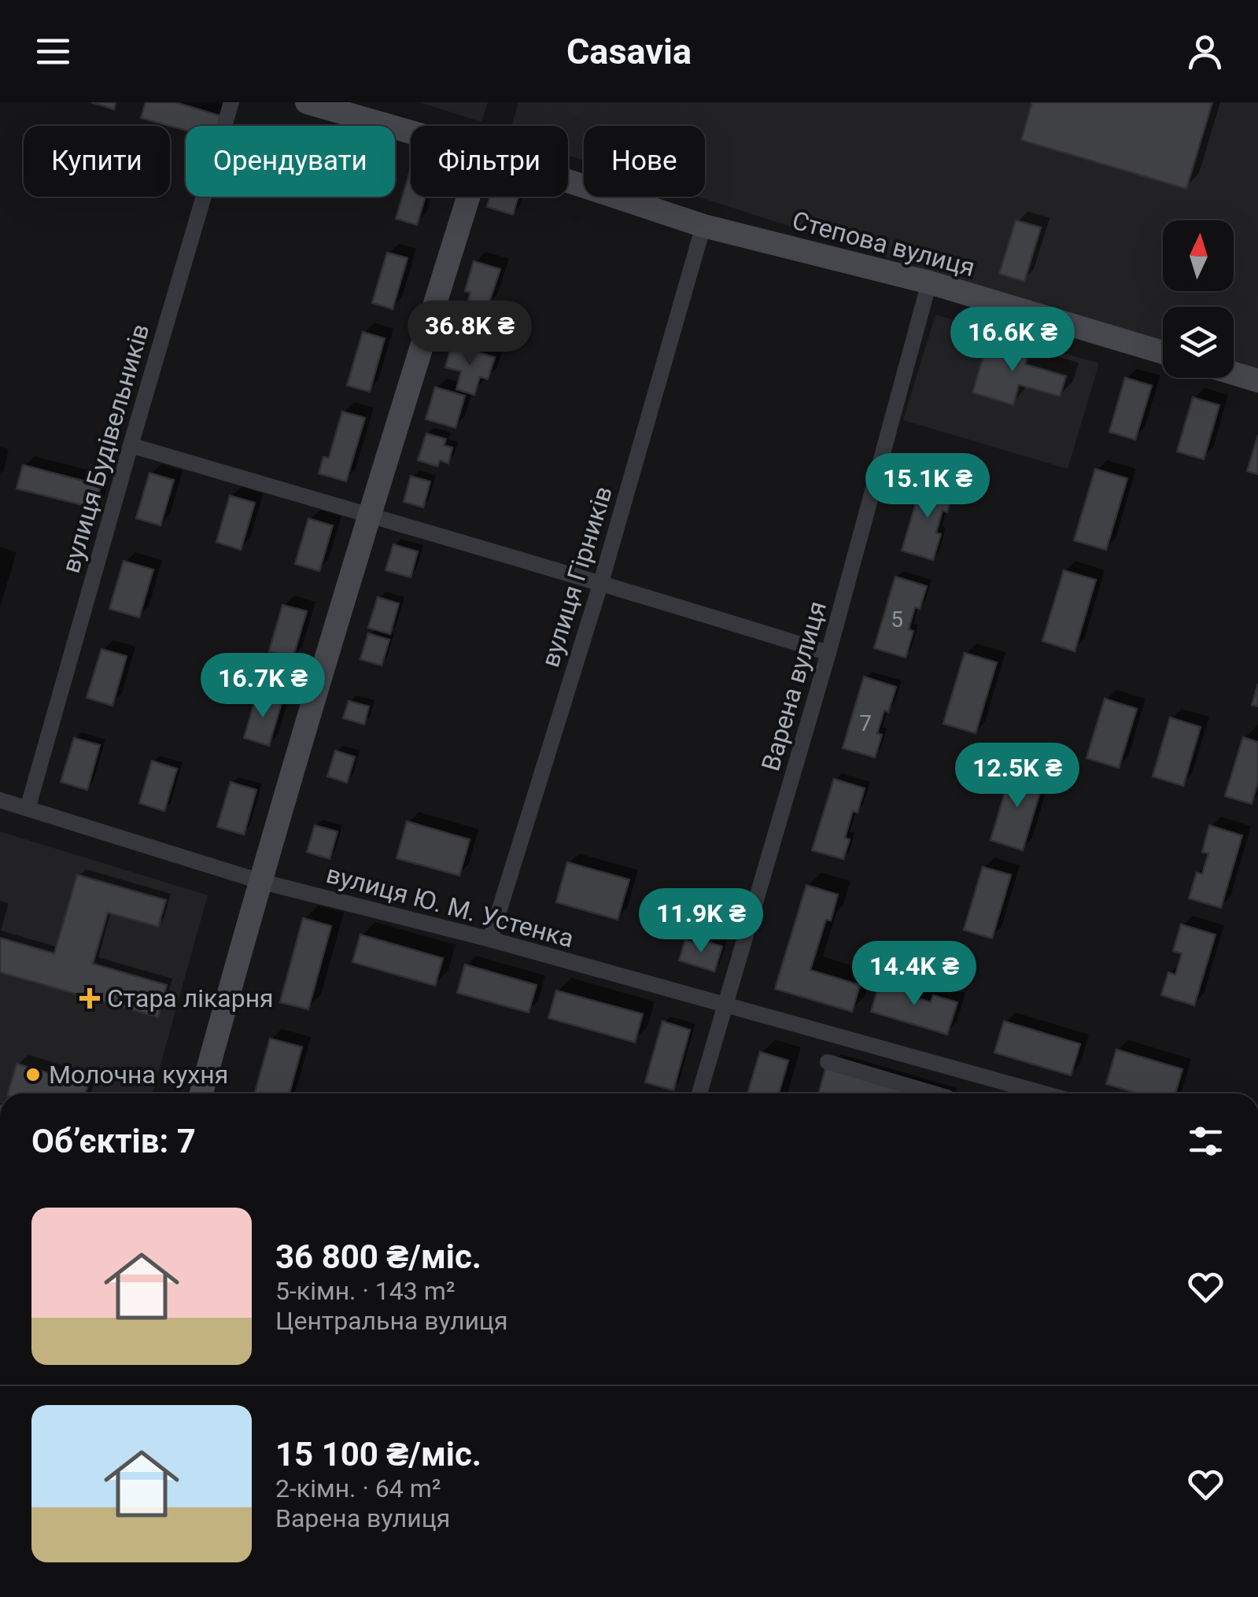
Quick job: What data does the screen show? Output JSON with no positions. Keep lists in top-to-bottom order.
{
  "streets": {
    "main road": ["Степова вулиця"],
    "street": [
      "вулиця Будівельників",
      "вулиця Гірників",
      "Варена вулиця",
      "вулиця Ю. М. Устенка"
    ]
  },
  "crossings": [
    ["Степова вулиця", "вулиця Гірників"],
    ["Степова вулиця", "Варена вулиця"],
    ["вулиця Будівельників", "вулиця Ю. М. Устенка"],
    ["вулиця Гірників", "вулиця Ю. М. Устенка"],
    ["Варена вулиця", "вулиця Ю. М. Устенка"]
  ],
  "places": {
    "health": ["Стара лікарня"],
    "other": ["Молочна кухня"]
  },
  "house_numbers": ["5", "7"],
  "north": "top",
  "page": {
    "header": "Casavia",
    "chip": [
      "Купити",
      "Орендувати",
      "Фільтри",
      "Нове"
    ],
    "price": [
      "36.8K ₴",
      "16.6K ₴",
      "15.1K ₴",
      "16.7K ₴",
      "12.5K ₴",
      "11.9K ₴",
      "14.4K ₴"
    ],
    "heading": "Об’єктів: 7",
    "list": [
      {
        "name": "36 800 ₴/міс.",
        "note": "5-кімн. · 143 m² · Центральна вулиця"
      },
      {
        "name": "15 100 ₴/міс.",
        "note": "2-кімн. · 64 m² · Варена вулиця"
      }
    ]
  }
}
